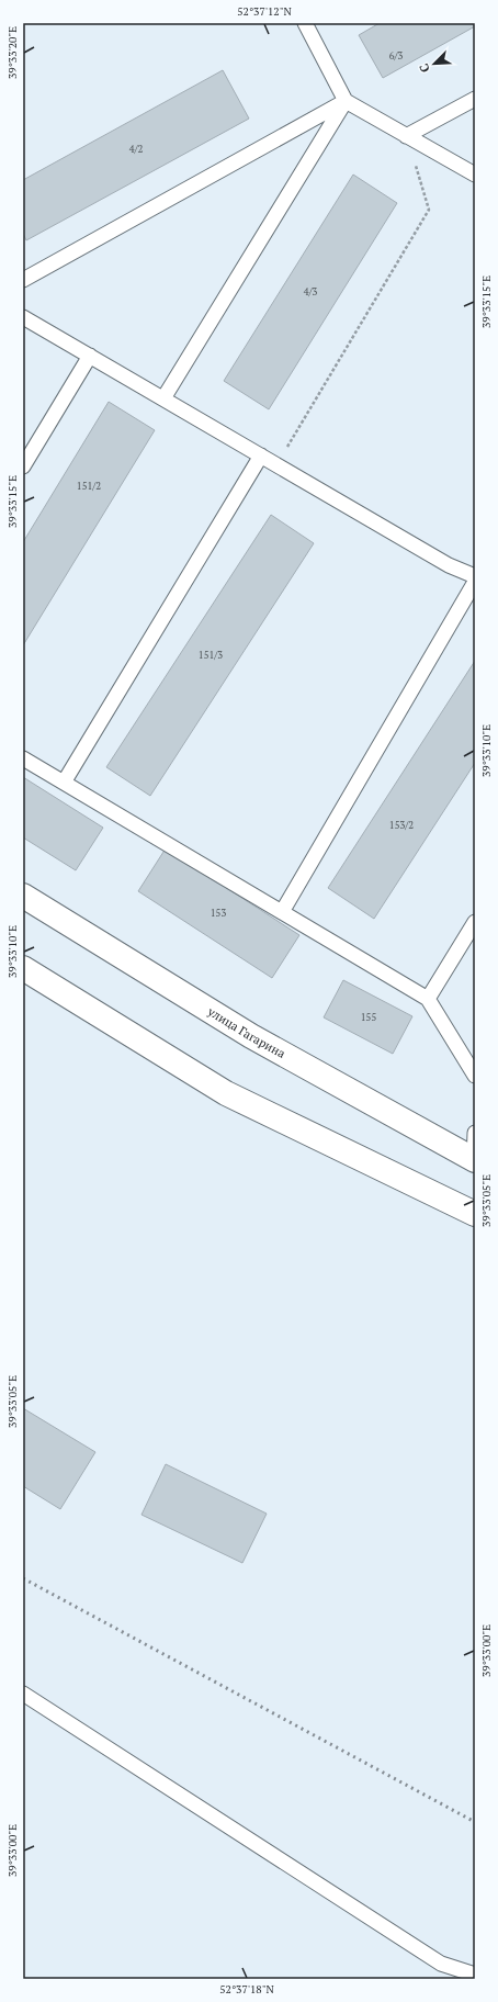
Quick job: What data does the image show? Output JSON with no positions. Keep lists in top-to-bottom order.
{
  "streets": {
    "main road": ["улица Гагарина"]
  },
  "house_numbers": [
    "6/3",
    "4/2",
    "4/3",
    "151/2",
    "151/3",
    "153/2",
    "153",
    "155"
  ],
  "north": "bottom left",
  "coordinates": [
    "52°37'12\"N",
    "39°33'20\"E",
    "39°33'15\"E",
    "39°33'10\"E",
    "39°33'05\"E",
    "39°33'00\"E",
    "52°37'18\"N"
  ]
}
